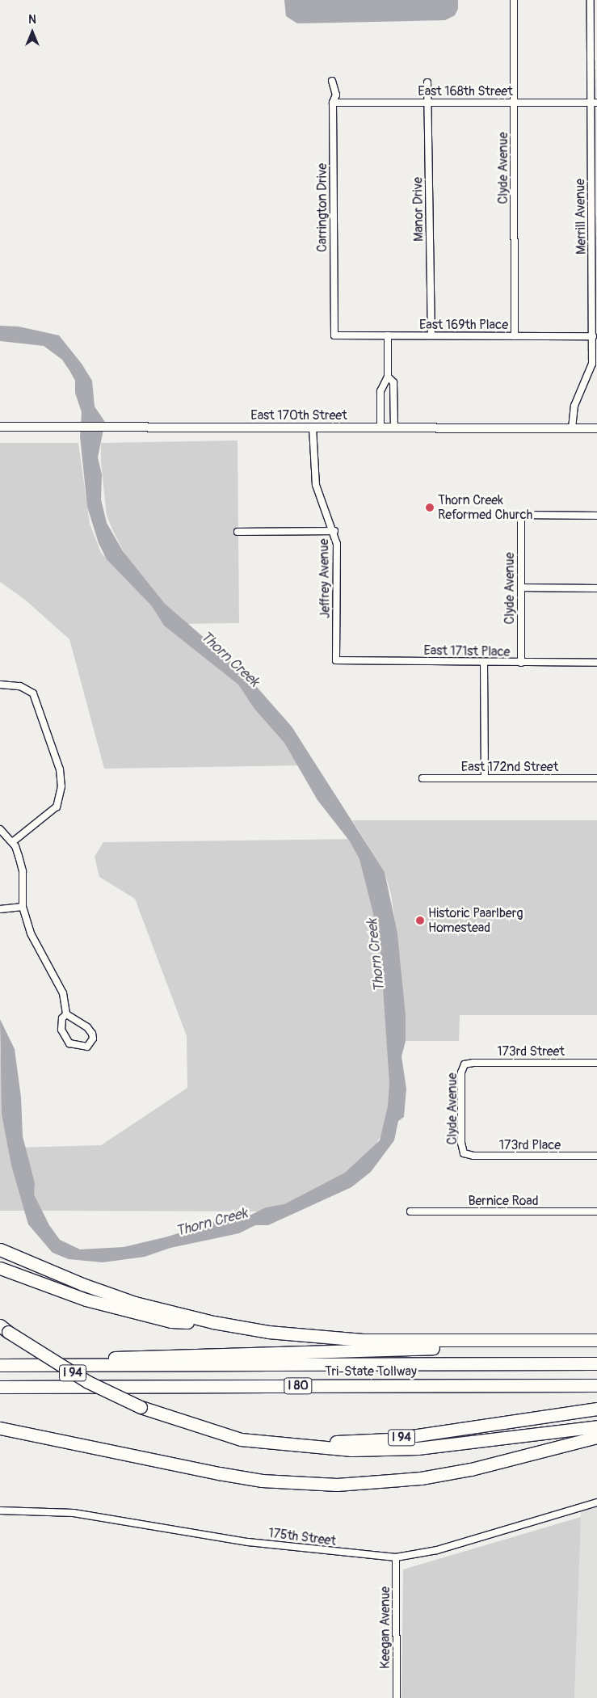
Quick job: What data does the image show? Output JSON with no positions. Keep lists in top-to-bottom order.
{
  "streets": {
    "highway": ["Tri-State Tollway", "I 94", "I 80"],
    "street": [
      "East 168th Street",
      "Clyde Avenue",
      "Carrington Drive",
      "Manor Drive",
      "Merrill Avenue",
      "East 169th Place",
      "East 170th Street",
      "Jeffrey Avenue",
      "East 171st Place",
      "East 172nd Street",
      "173rd Street",
      "173rd Place",
      "Bernice Road",
      "175th Street",
      "Keegan Avenue"
    ]
  },
  "crossings": [
    ["East 168th Street", "Clyde Avenue"],
    ["East 168th Street", "Carrington Drive"],
    ["East 168th Street", "Manor Drive"],
    ["East 168th Street", "Merrill Avenue"],
    ["Clyde Avenue", "East 169th Place"],
    ["Clyde Avenue", "East 171st Place"],
    ["Clyde Avenue", "173rd Street"],
    ["Clyde Avenue", "173rd Place"],
    ["Carrington Drive", "East 169th Place"],
    ["Manor Drive", "East 169th Place"],
    ["Merrill Avenue", "East 169th Place"],
    ["Merrill Avenue", "East 170th Street"],
    ["East 170th Street", "Jeffrey Avenue"],
    ["Jeffrey Avenue", "East 171st Place"],
    ["175th Street", "Keegan Avenue"]
  ],
  "water": ["Thorn Creek"],
  "places": ["Thorn Creek Reformed Church", "Historic Paarlberg Homestead"],
  "north": "top"
}
